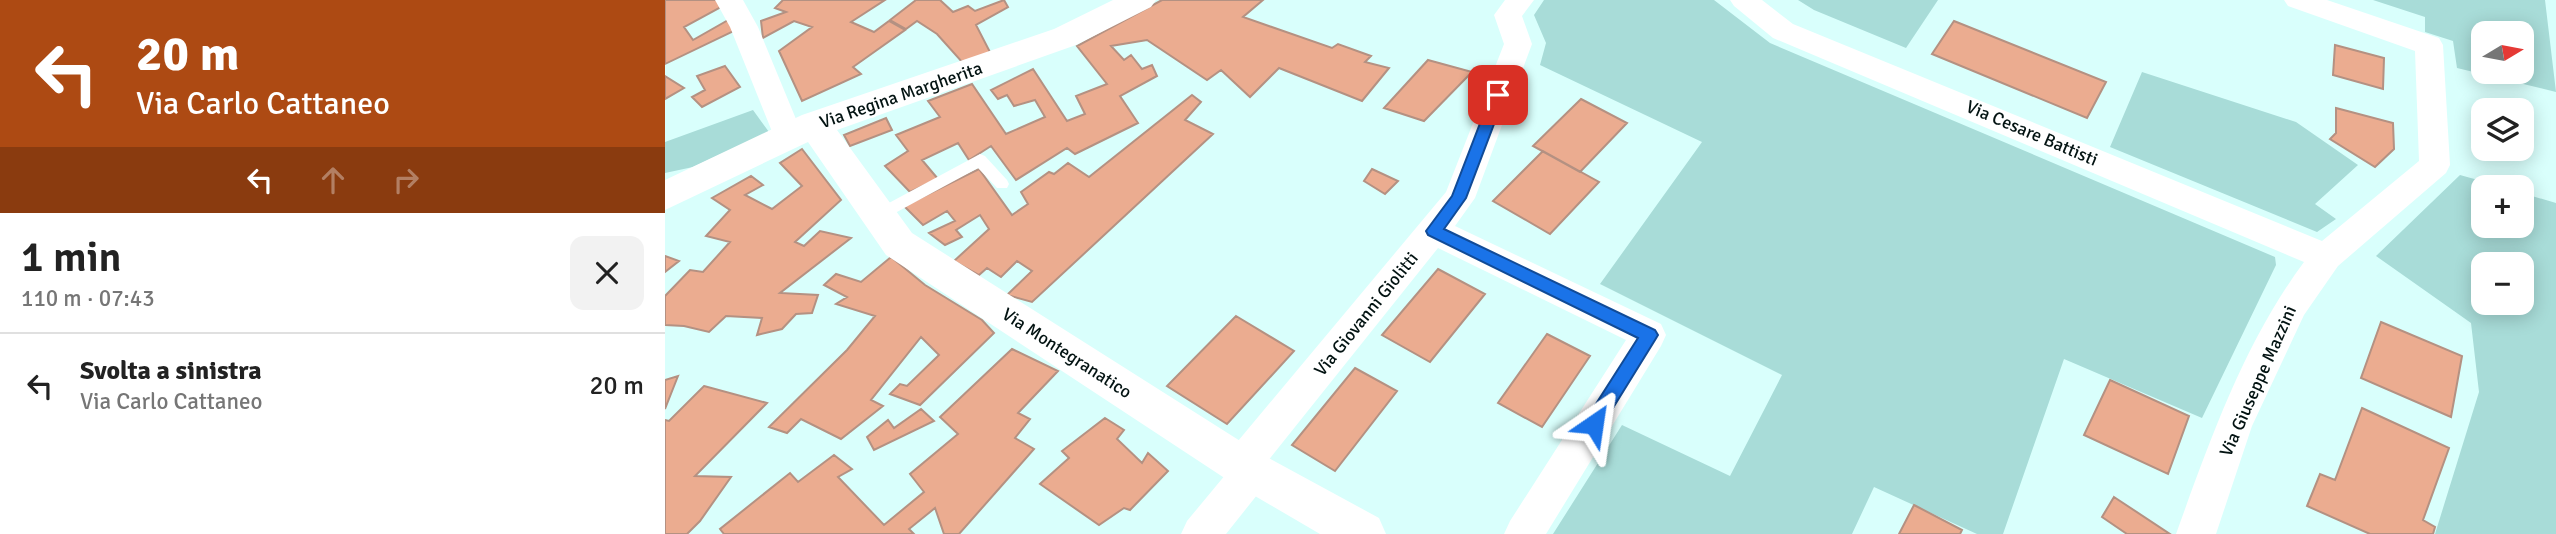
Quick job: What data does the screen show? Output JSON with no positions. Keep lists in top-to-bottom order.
{
  "streets": {
    "street": [
      "Via Regina Margherita",
      "Via Cesare Battisti",
      "Via Giovanni Giolitti",
      "Via Montegranatico",
      "Via Giuseppe Mazzini"
    ]
  },
  "crossings": [
    ["Via Regina Margherita", "Via Montegranatico"],
    ["Via Cesare Battisti", "Via Giuseppe Mazzini"],
    ["Via Giovanni Giolitti", "Via Montegranatico"]
  ],
  "north": "right",
  "page": {
    "turn": ["20 m", "Via Carlo Cattaneo"],
    "map_buttons": ["+", "−"],
    "heading": ["1 min", "110 m · 07:43"],
    "list": [
      {
        "name": "Svolta a sinistra",
        "note": "Via Carlo Cattaneo",
        "value": "20 m"
      }
    ]
  }
}
